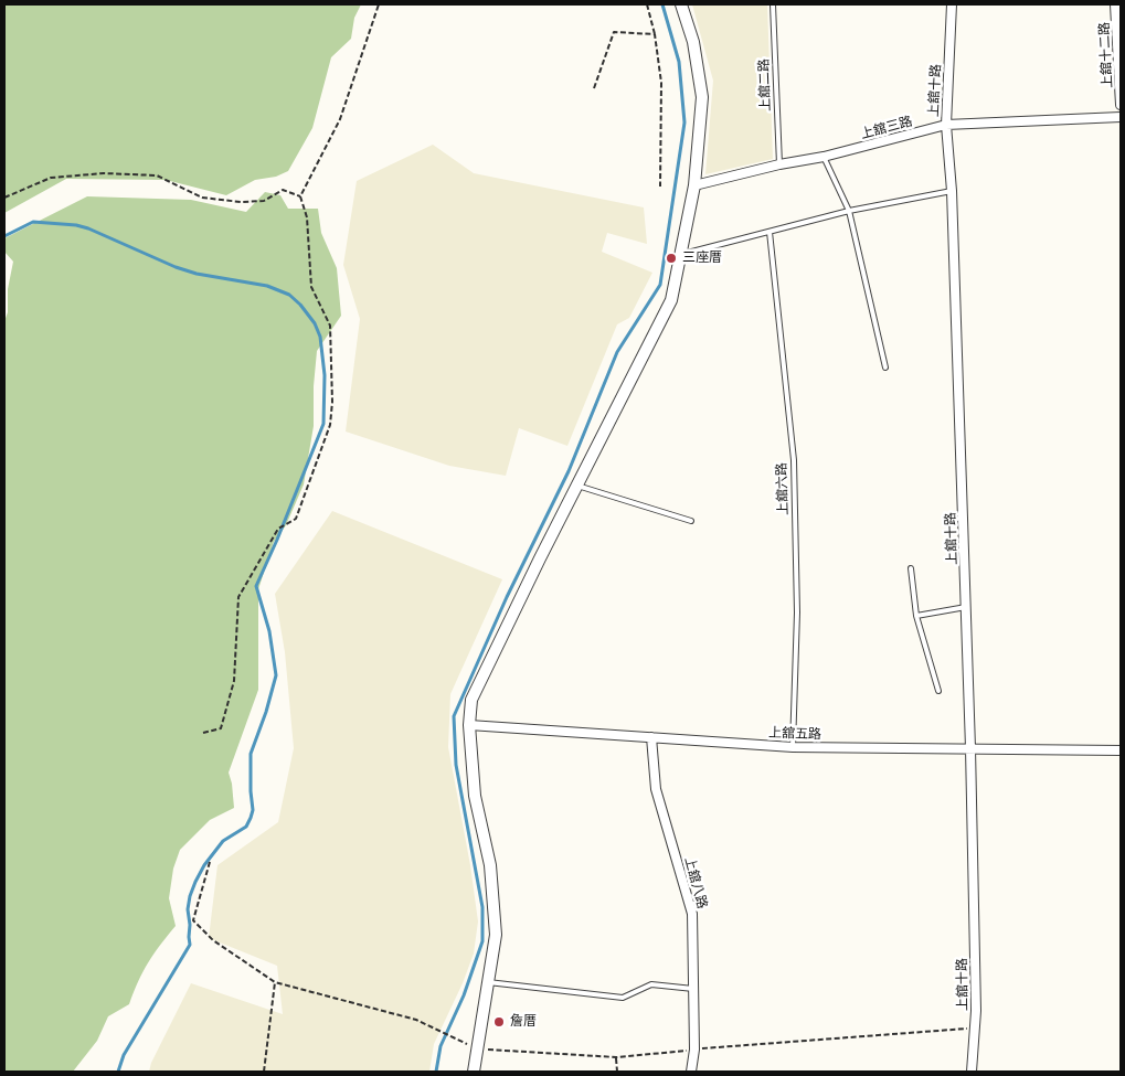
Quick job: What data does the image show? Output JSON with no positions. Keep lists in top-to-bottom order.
{
  "streets": {
    "street": [
      "上舘十二路",
      "上舘十路",
      "上舘三路",
      "上舘五路",
      "上舘八路"
    ],
    "lane": ["上舘二路", "上舘六路"]
  },
  "crossings": [
    ["上舘二路", "上舘三路"],
    ["上舘十路", "上舘三路"],
    ["上舘十路", "上舘五路"],
    ["上舘六路", "上舘五路"],
    ["上舘五路", "上舘八路"]
  ],
  "places": ["三座厝", "詹厝"]
}
